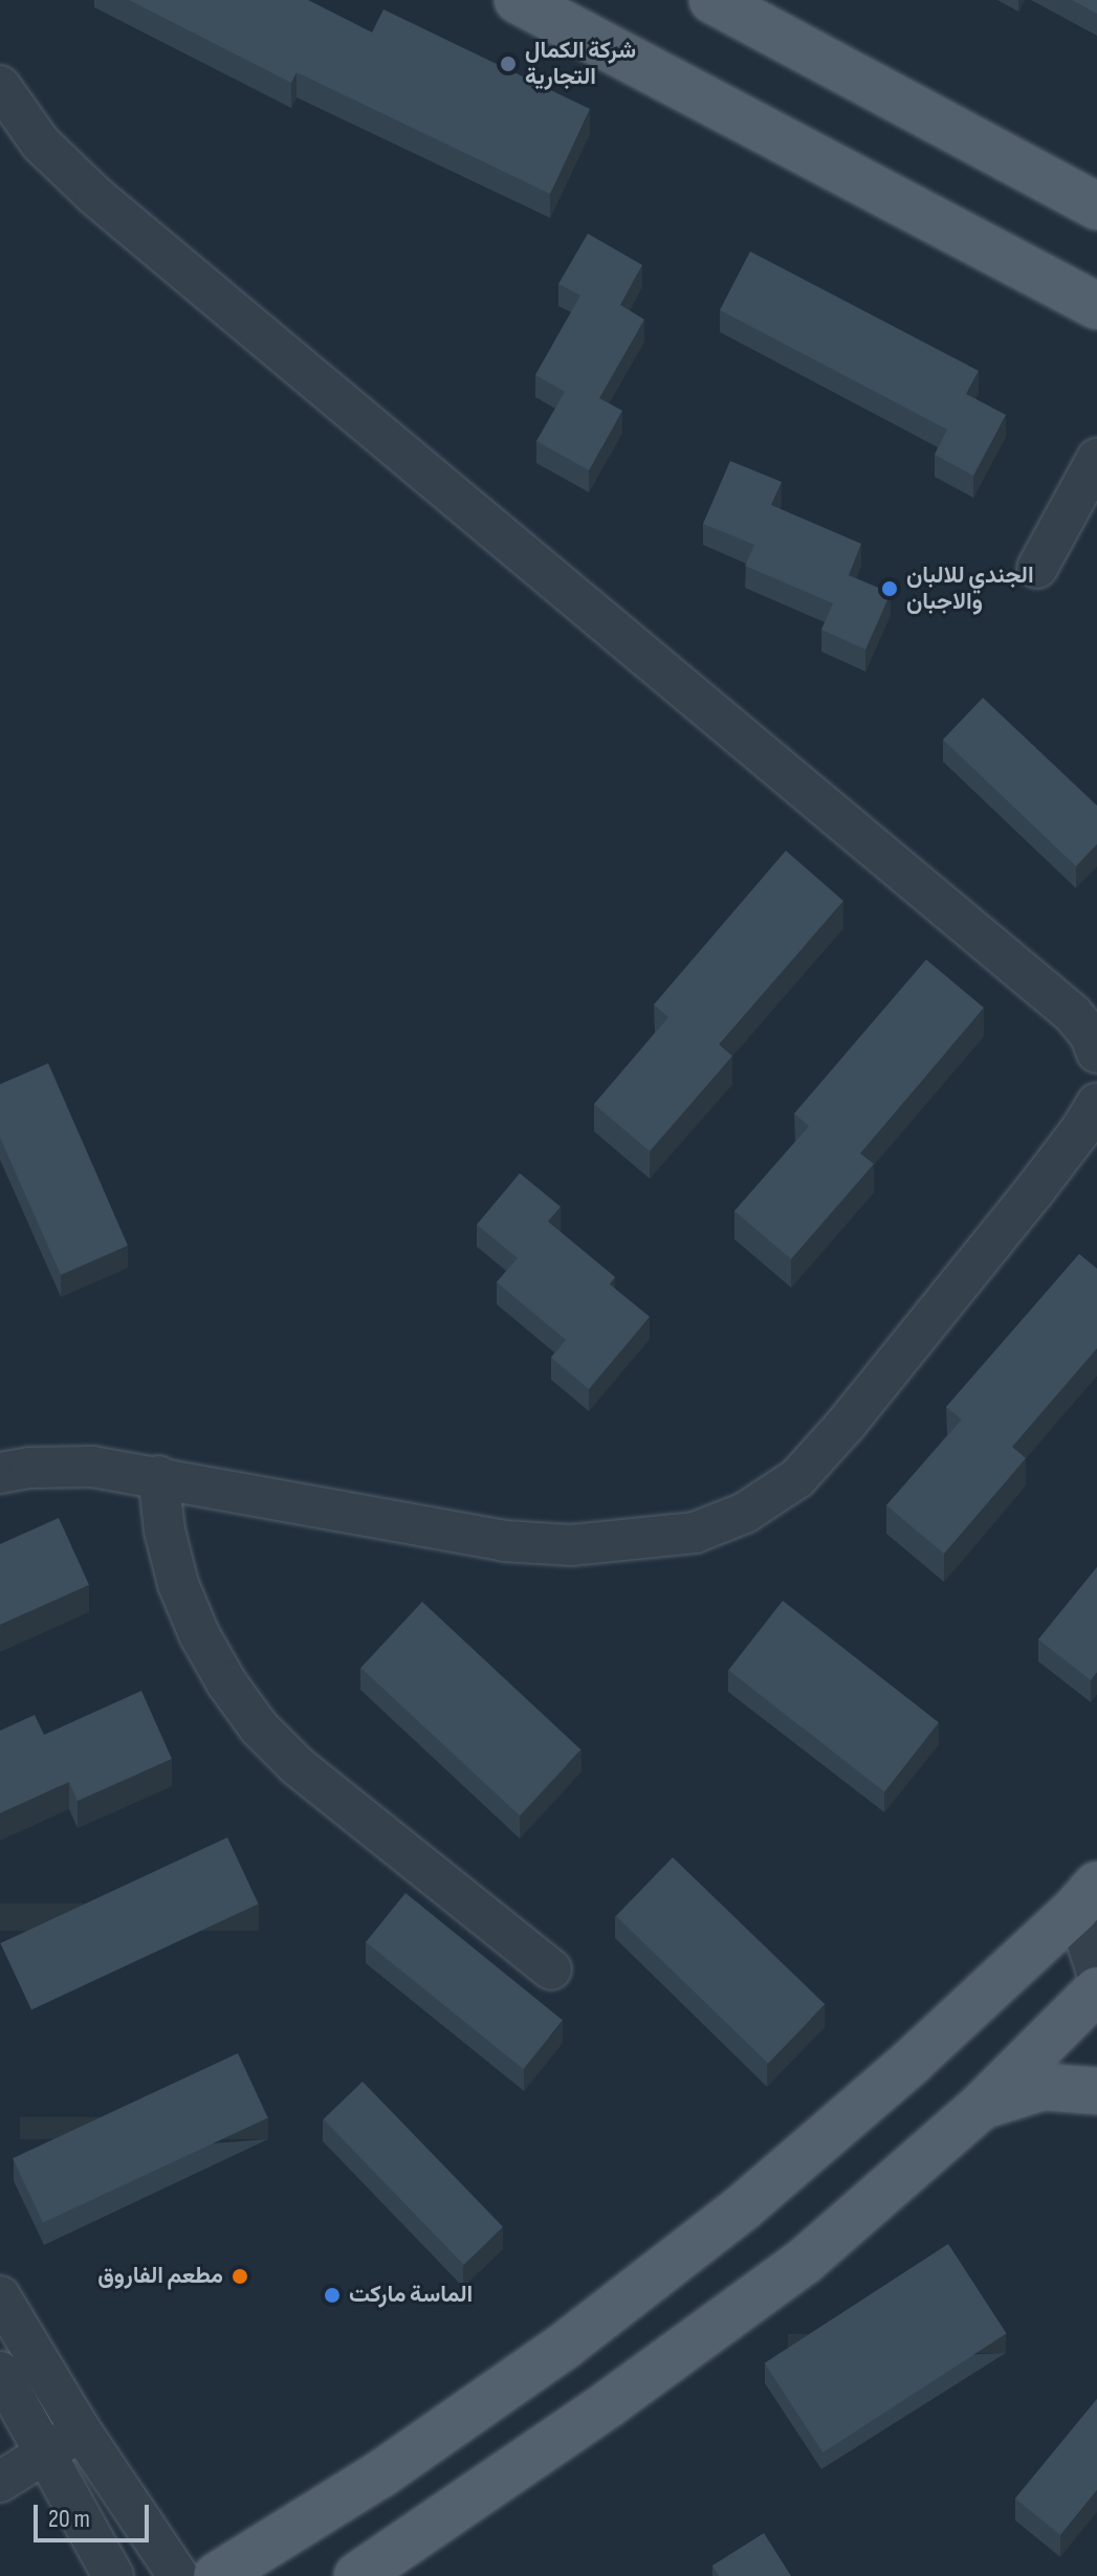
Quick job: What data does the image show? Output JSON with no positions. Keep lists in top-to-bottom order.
{
  "places": [
    "شركة الكمال التجارية",
    "الجندي للالبان والاجبان",
    "مطعم الفاروق",
    "الماسة ماركت"
  ],
  "scale_bar": "20 m"
}
